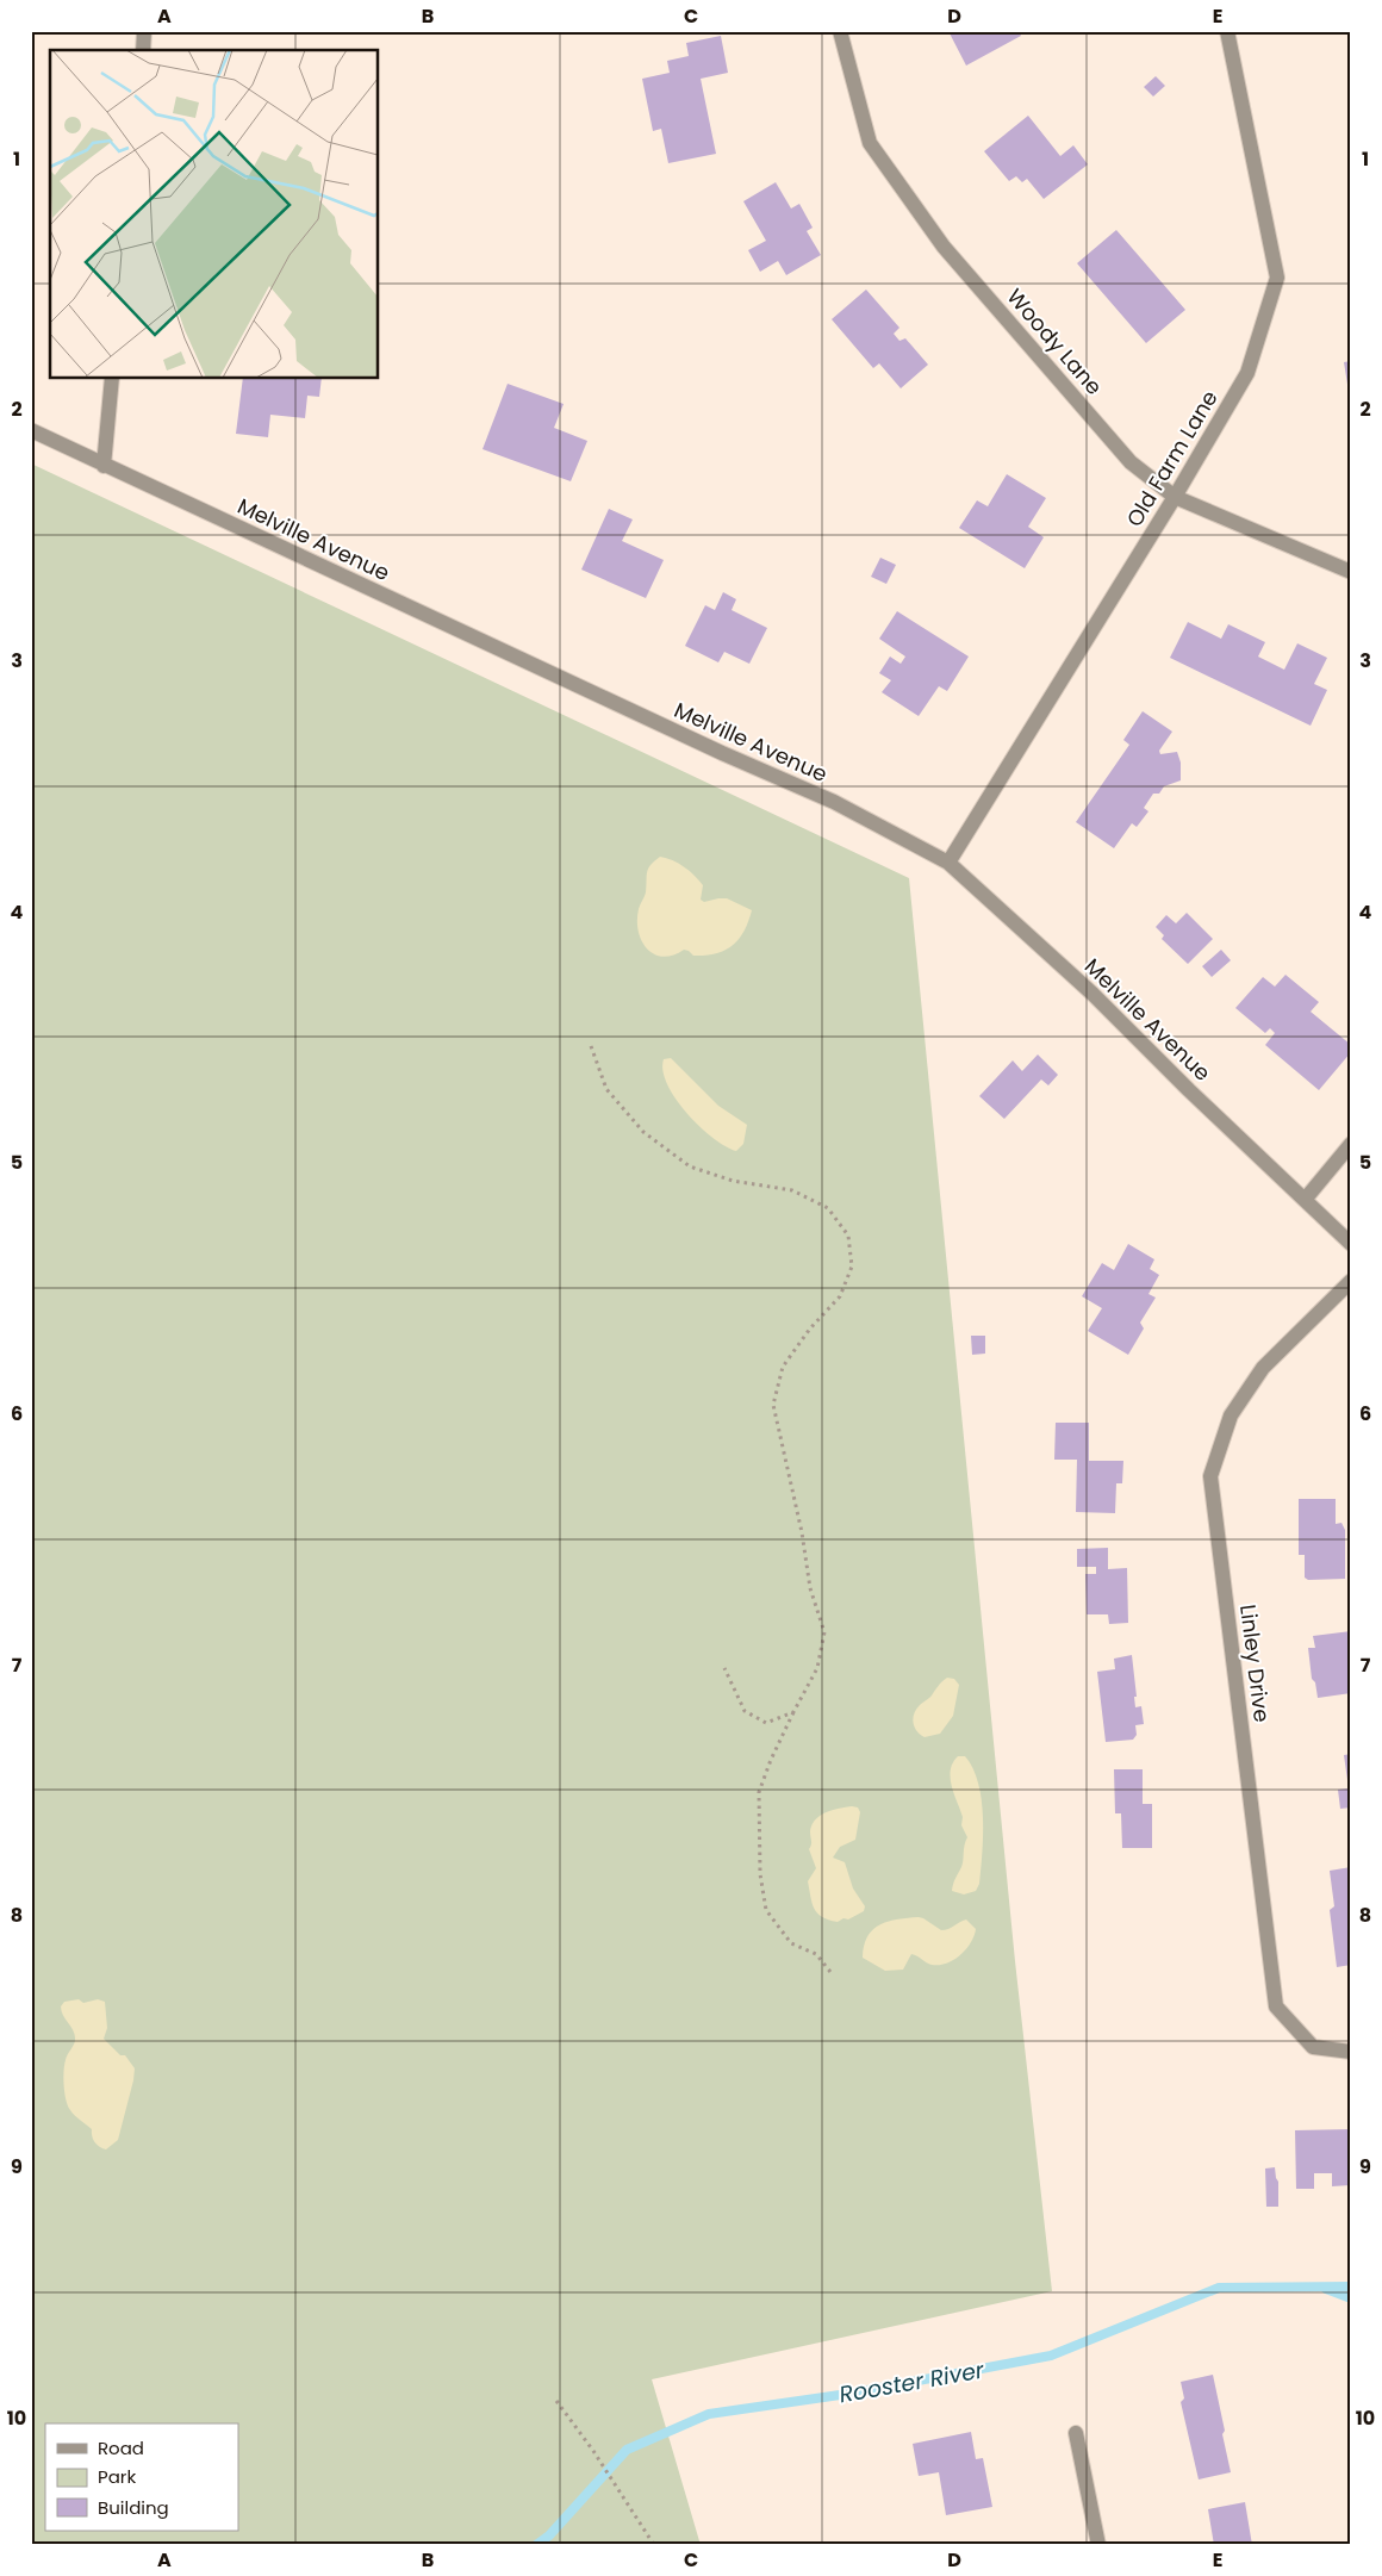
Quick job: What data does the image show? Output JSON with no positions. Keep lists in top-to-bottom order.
{
  "streets": {
    "street": [
      "Woody Lane",
      "Old Farm Lane",
      "Melville Avenue",
      "Linley Drive"
    ]
  },
  "crossings": [
    ["Woody Lane", "Old Farm Lane"],
    ["Old Farm Lane", "Melville Avenue"]
  ],
  "water": ["Rooster River"],
  "legend": ["Road", "Park", "Building"],
  "grid": {
    "columns": [
      "A",
      "B",
      "C",
      "D",
      "E"
    ],
    "rows": [
      "1",
      "2",
      "3",
      "4",
      "5",
      "6",
      "7",
      "8",
      "9",
      "10"
    ]
  }
}
